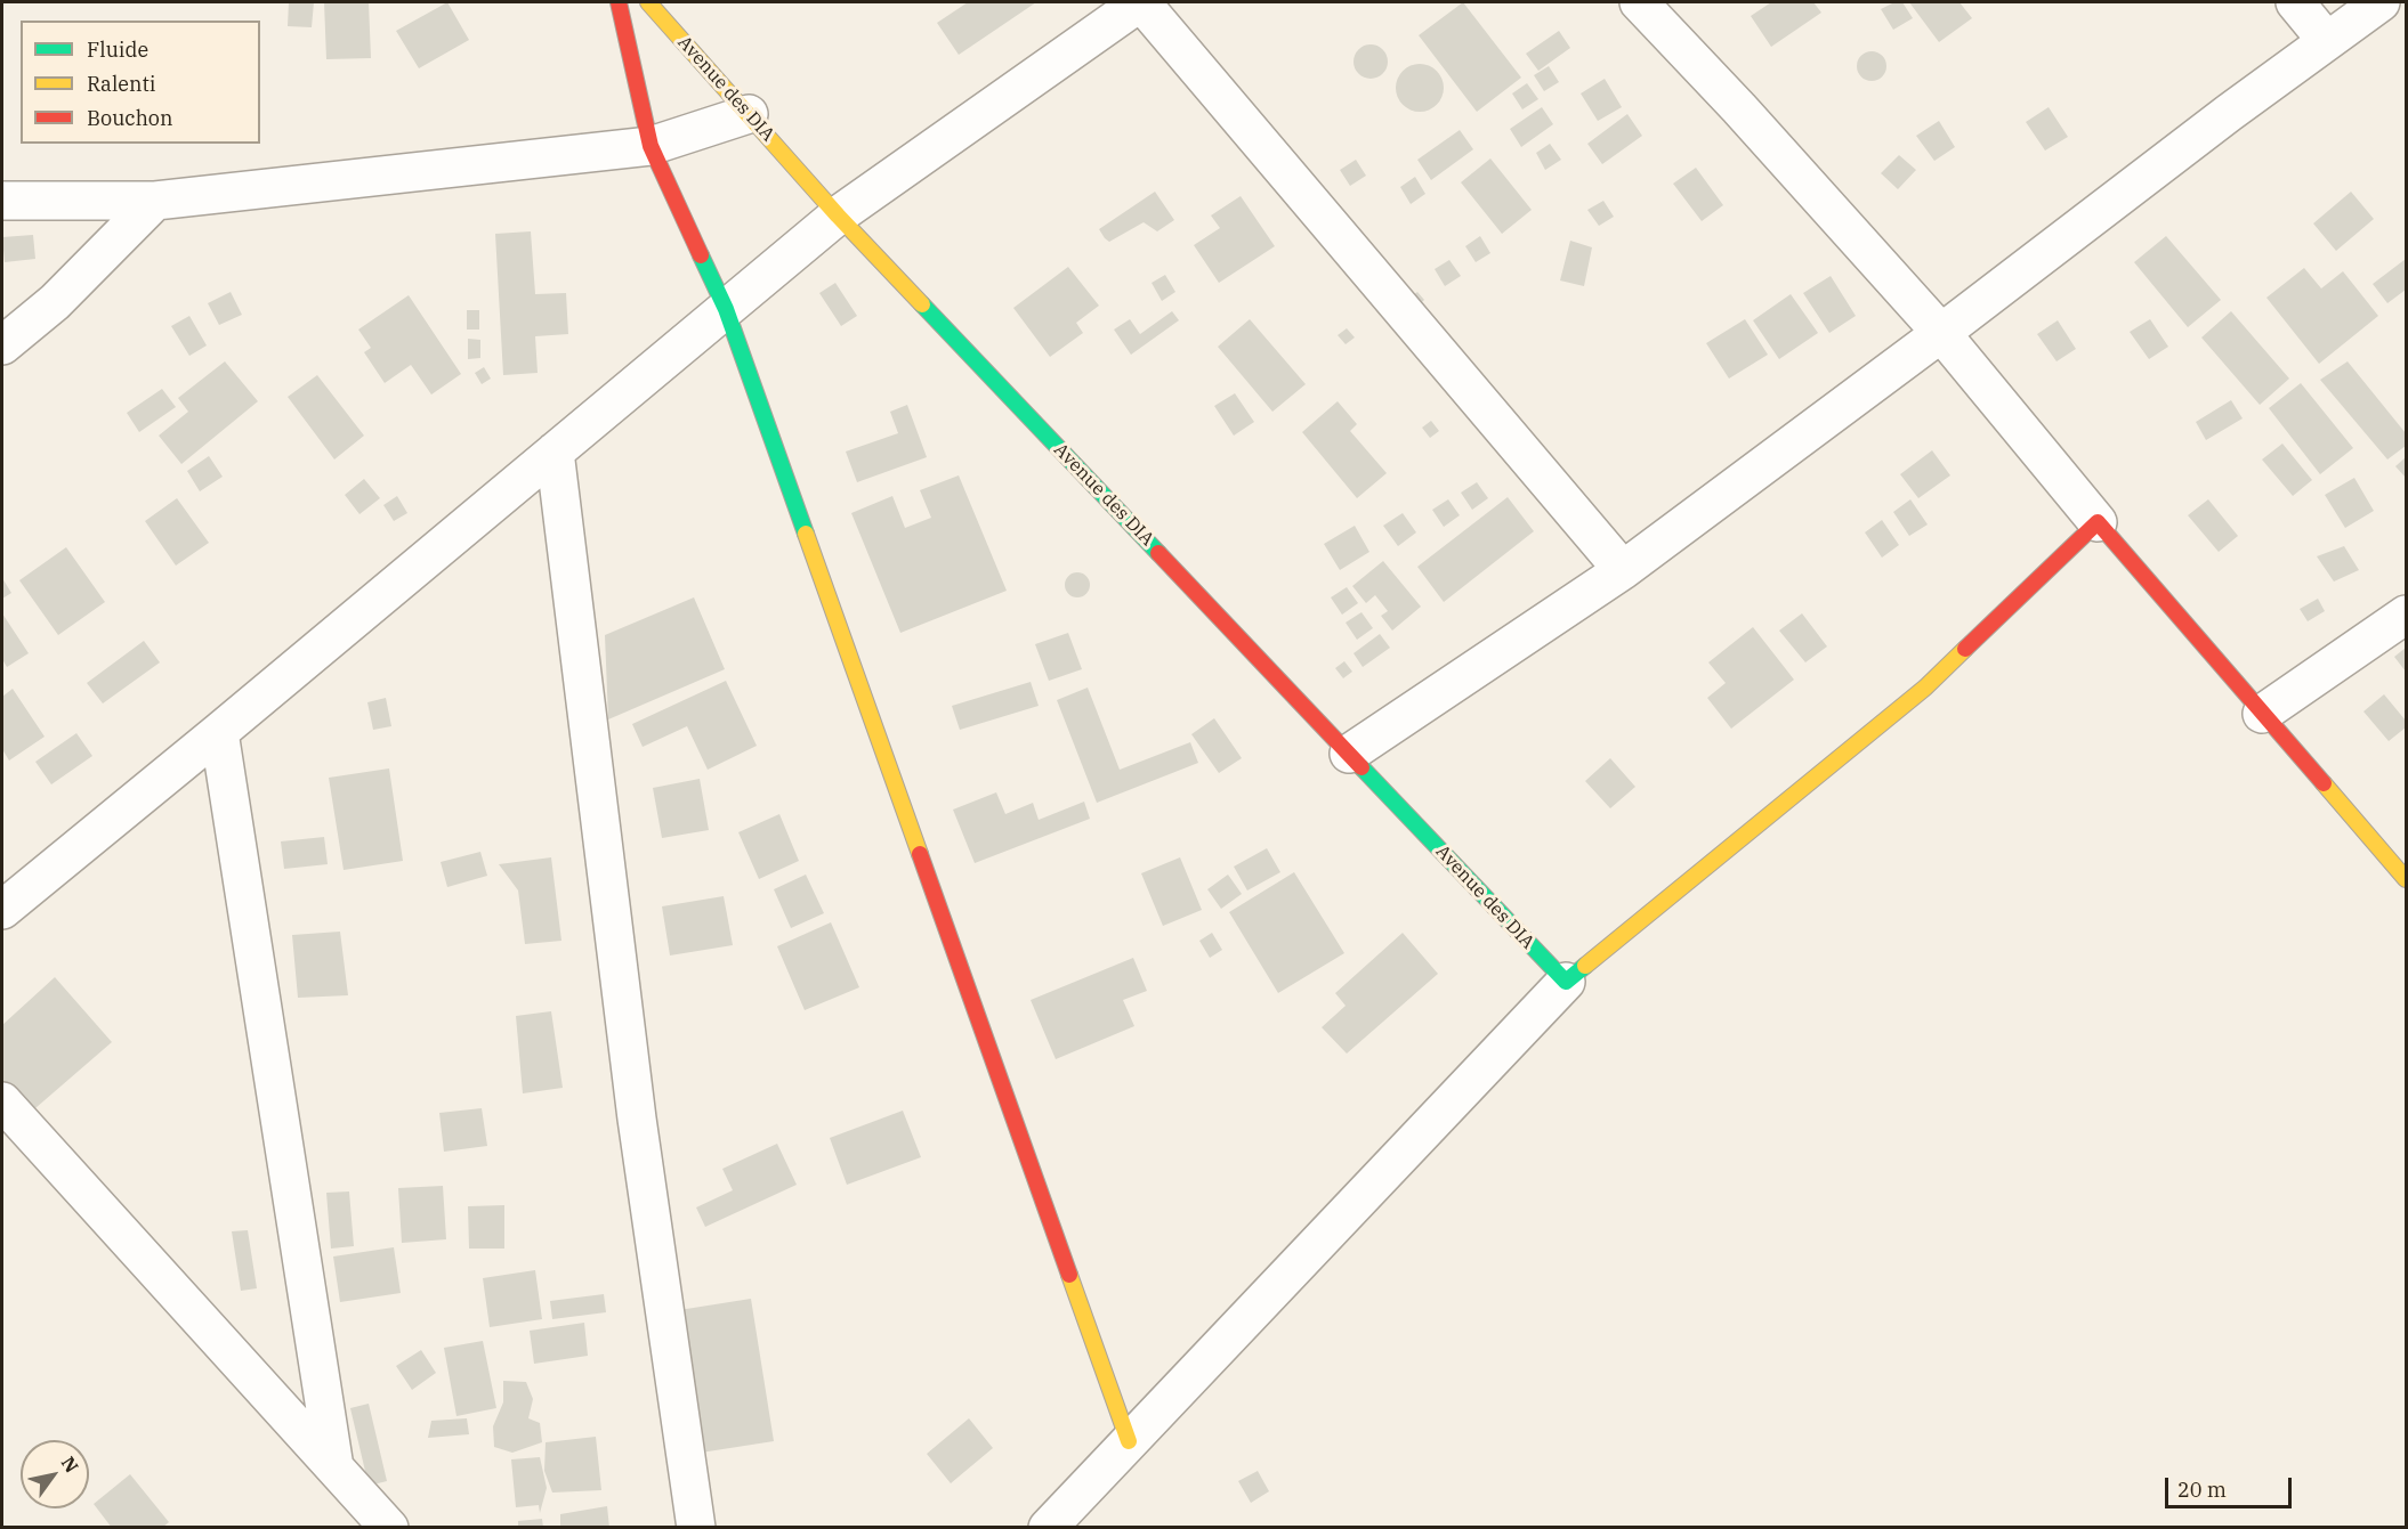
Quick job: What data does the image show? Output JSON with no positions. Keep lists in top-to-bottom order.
{
  "streets": {
    "street": ["Avenue des DIA"]
  },
  "legend": ["Fluide", "Ralenti", "Bouchon"],
  "scale_bar": "20 m",
  "north": "top right"
}
